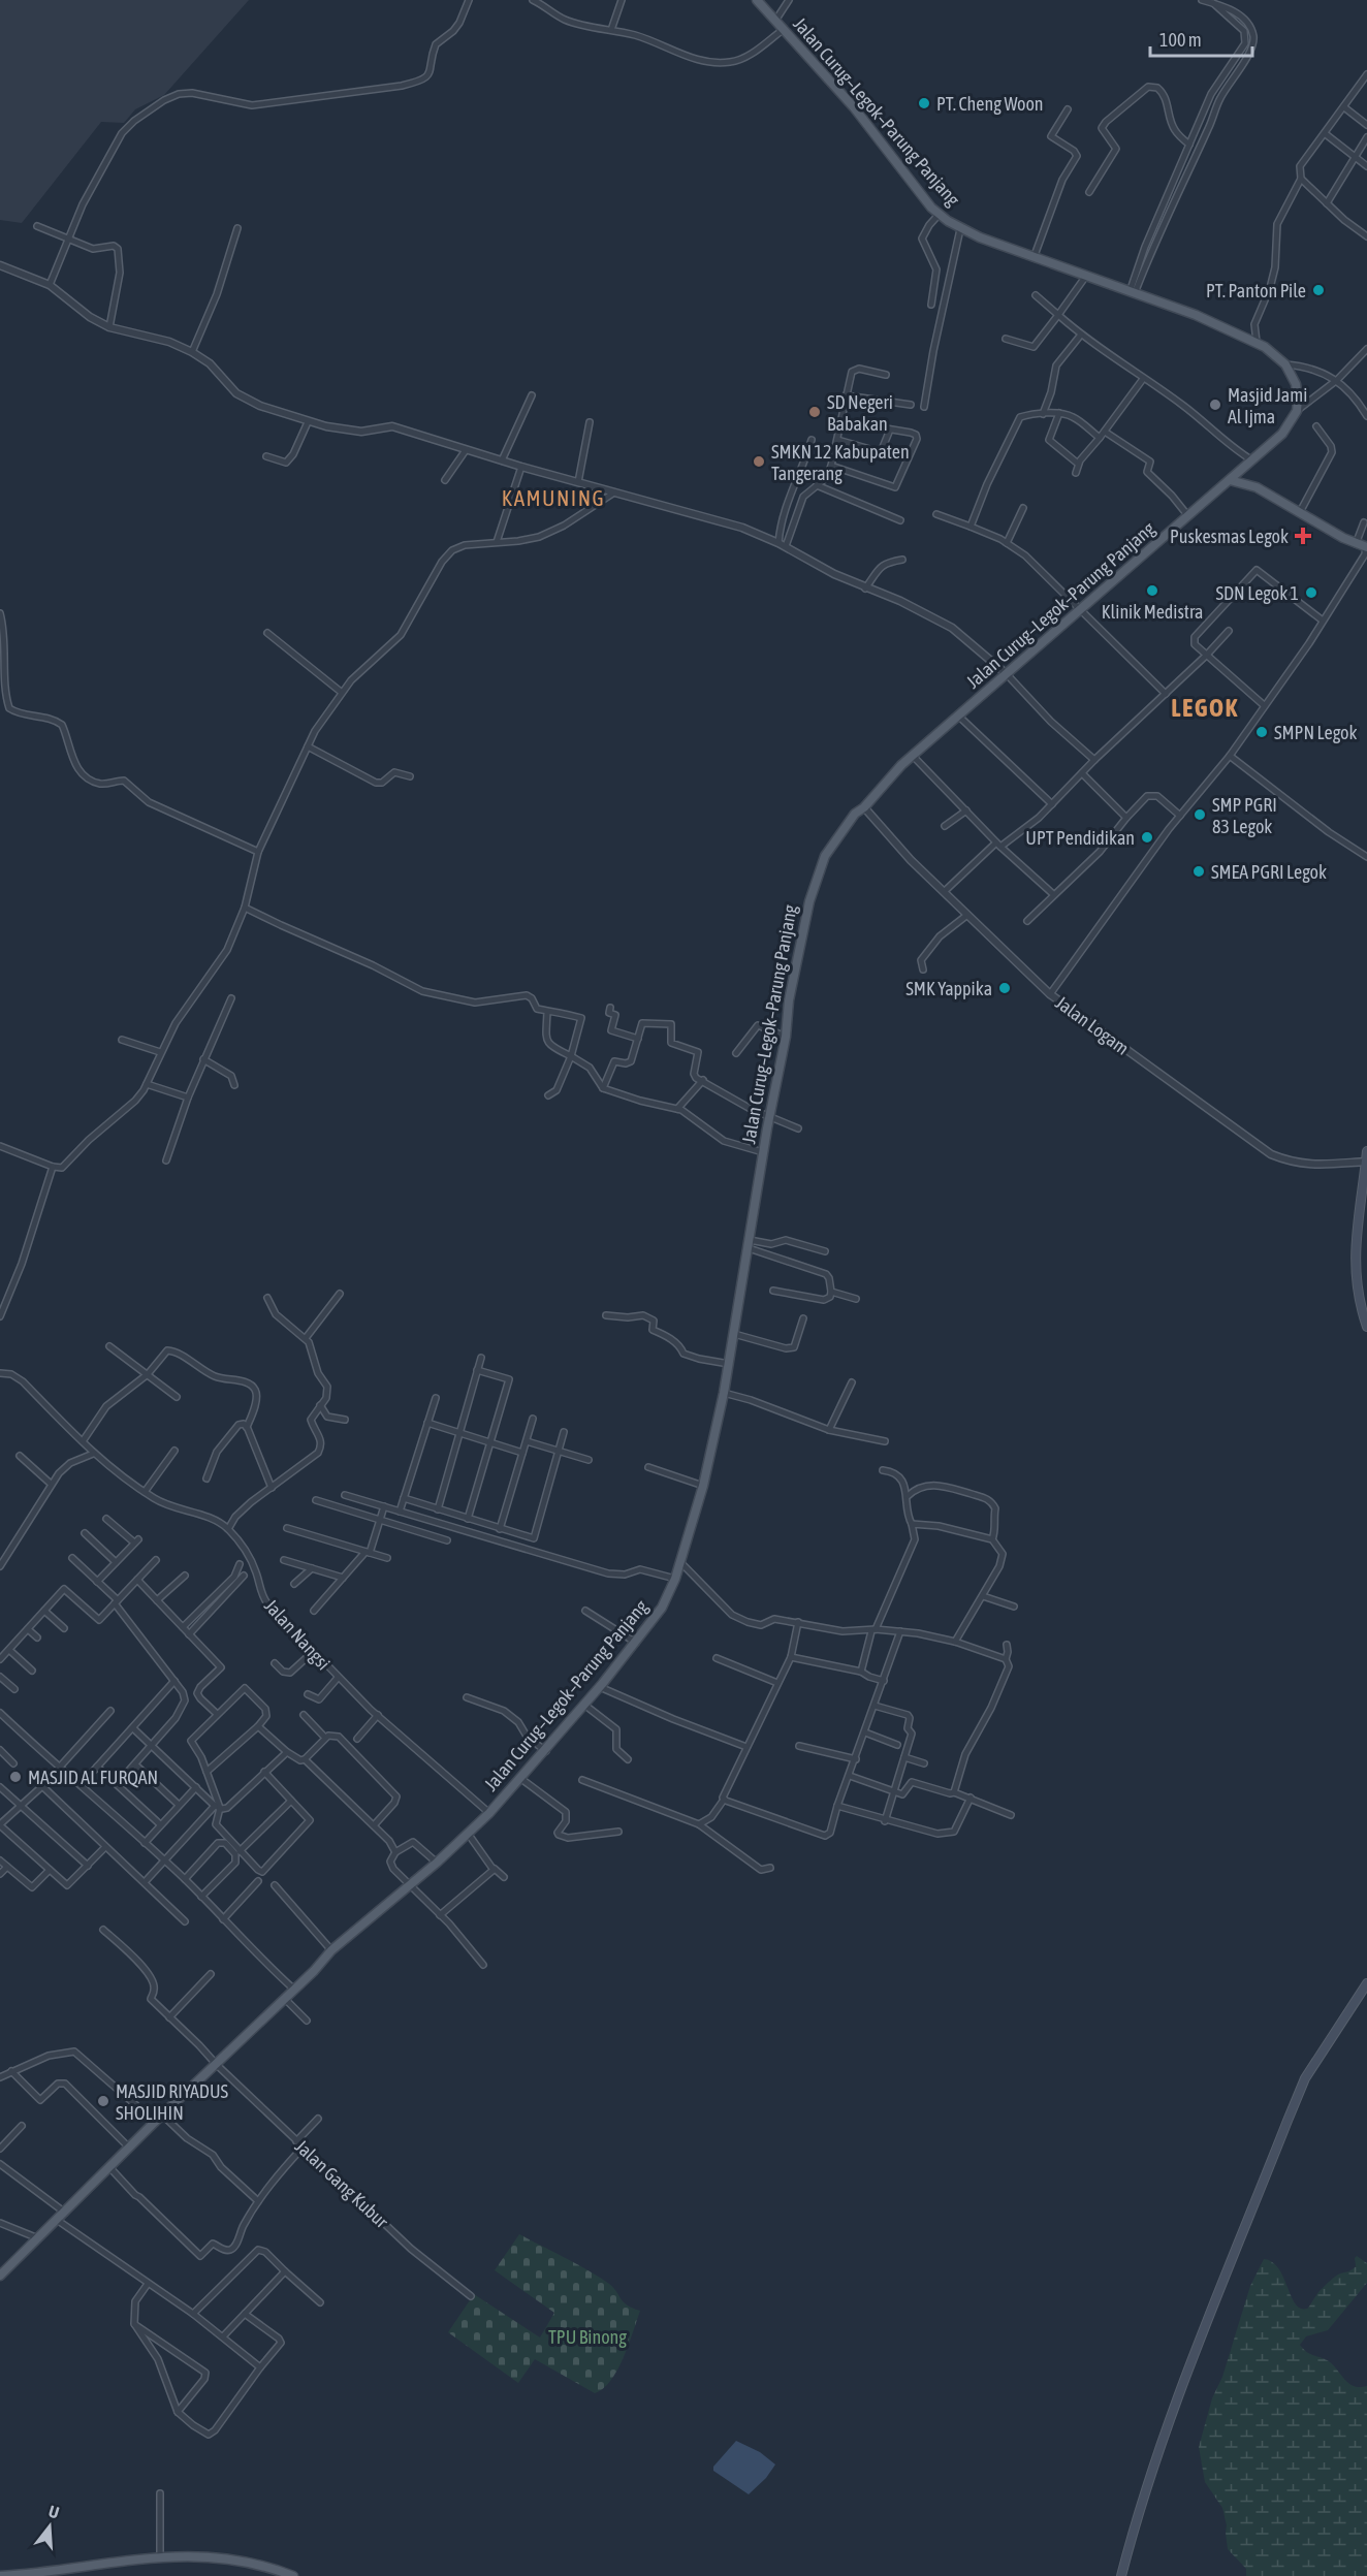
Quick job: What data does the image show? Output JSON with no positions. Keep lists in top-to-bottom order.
{
  "streets": {
    "main road": ["Jalan Curug–Legok–Parung Panjang"],
    "street": ["Jalan Logam", "Jalan Nangsi", "Jalan Gang Kubur"]
  },
  "crossings": [
    ["Jalan Curug–Legok–Parung Panjang", "Jalan Logam"],
    ["Jalan Curug–Legok–Parung Panjang", "Jalan Nangsi"],
    ["Jalan Curug–Legok–Parung Panjang", "Jalan Gang Kubur"]
  ],
  "districts": ["KAMUNING", "LEGOK"],
  "parks": ["TPU Binong"],
  "places": {
    "other": [
      "PT. Cheng Woon",
      "PT. Panton Pile",
      "Masjid Jami Al Ijma",
      "SD Negeri Babakan",
      "SMKN 12 Kabupaten Tangerang",
      "Klinik Medistra",
      "SDN Legok 1",
      "SMPN Legok",
      "SMP PGRI 83 Legok",
      "UPT Pendidikan",
      "SMEA PGRI Legok",
      "SMK Yappika",
      "MASJID AL FURQAN",
      "MASJID RIYADUS SHOLIHIN"
    ],
    "health": ["Puskesmas Legok"]
  },
  "scale_bar": "100 m",
  "north": "top"
}
